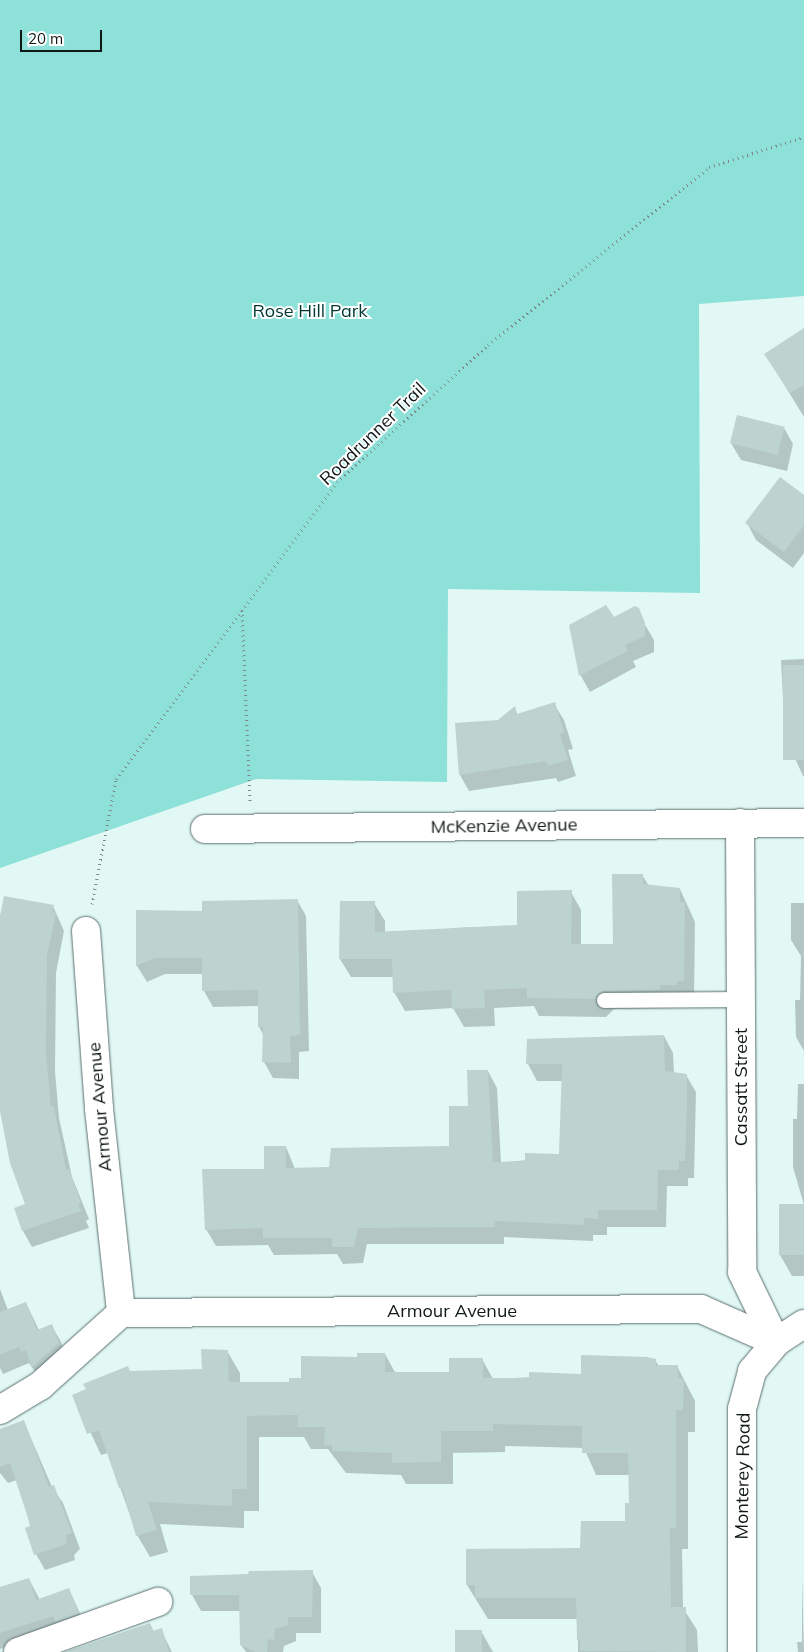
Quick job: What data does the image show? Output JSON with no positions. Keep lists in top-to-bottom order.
{
  "streets": {
    "street": [
      "McKenzie Avenue",
      "Cassatt Street",
      "Armour Avenue",
      "Monterey Road"
    ],
    "path": ["Roadrunner Trail"]
  },
  "crossings": [
    ["McKenzie Avenue", "Cassatt Street"],
    ["Cassatt Street", "Armour Avenue"],
    ["Cassatt Street", "Monterey Road"],
    ["Armour Avenue", "Monterey Road"]
  ],
  "parks": ["Rose Hill Park"],
  "scale_bar": "20 m"
}
